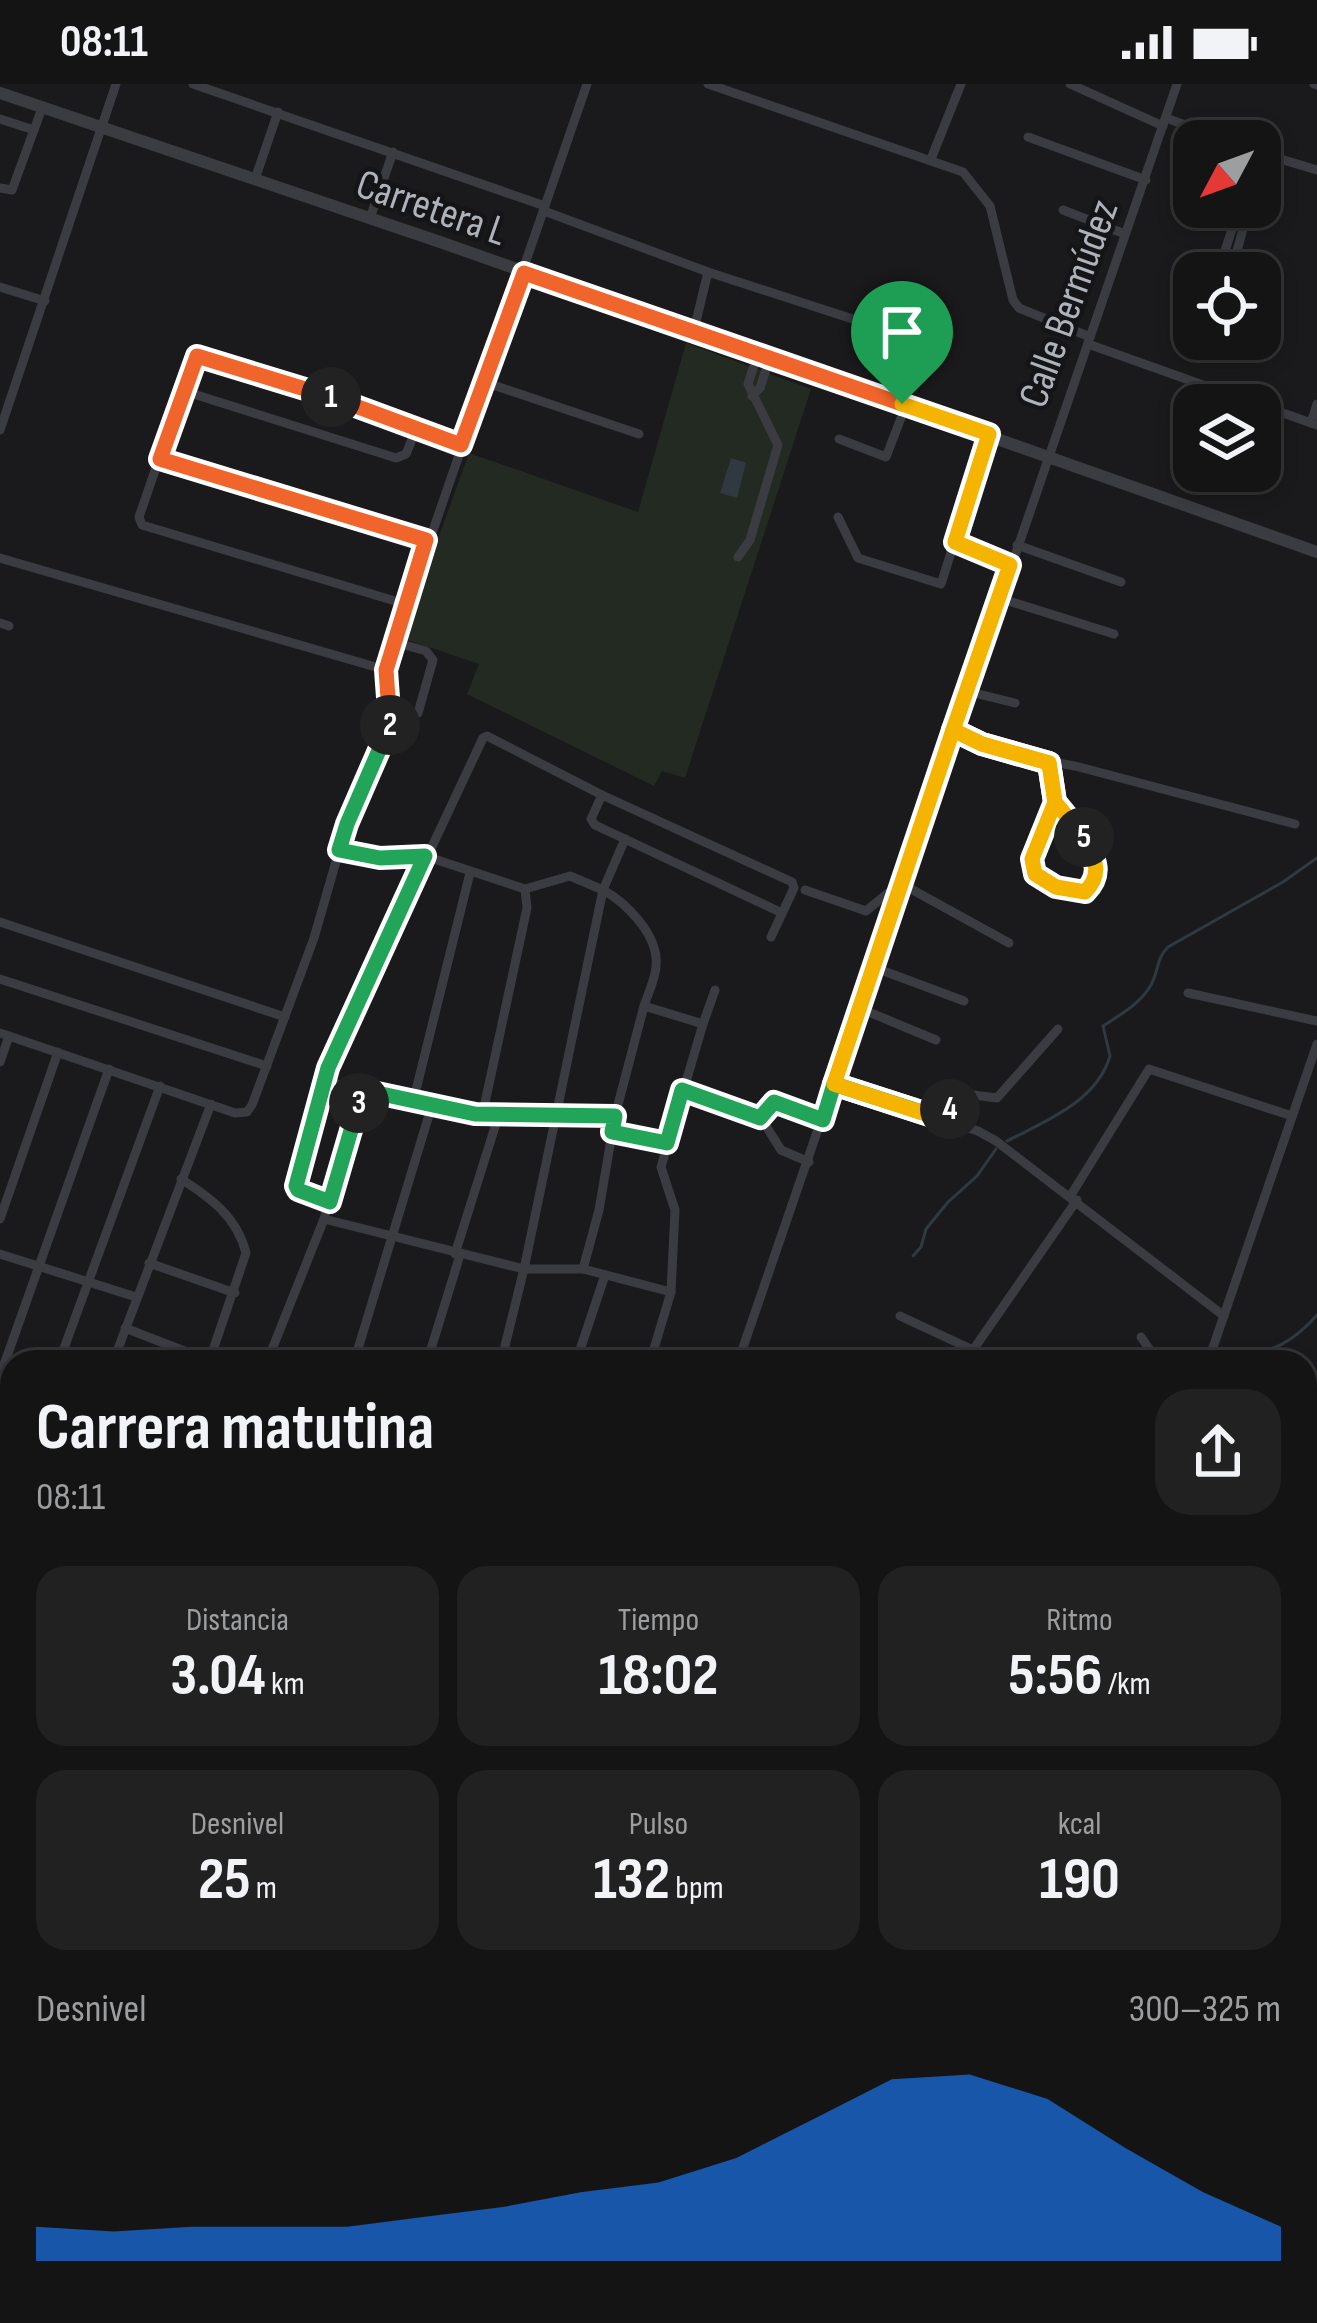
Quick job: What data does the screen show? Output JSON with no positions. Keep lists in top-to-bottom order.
{
  "streets": {
    "street": ["Carretera L", "Calle Bermúdez"]
  },
  "crossings": [
    ["Carretera L", "Calle Bermúdez"]
  ],
  "north": "bottom left",
  "page": {
    "status": "08:11",
    "pins": [
      "1",
      "2",
      "5",
      "3",
      "4"
    ],
    "heading": ["Carrera matutina", "08:11"],
    "stats": [
      ["Distancia", "3.04 km"],
      ["Tiempo", "18:02"],
      ["Ritmo", "5:56 /km"],
      ["Desnivel", "25 m"],
      ["Pulso", "132 bpm"],
      ["kcal", "190"]
    ],
    "chart": ["Desnivel", "300–325 m"]
  }
}
